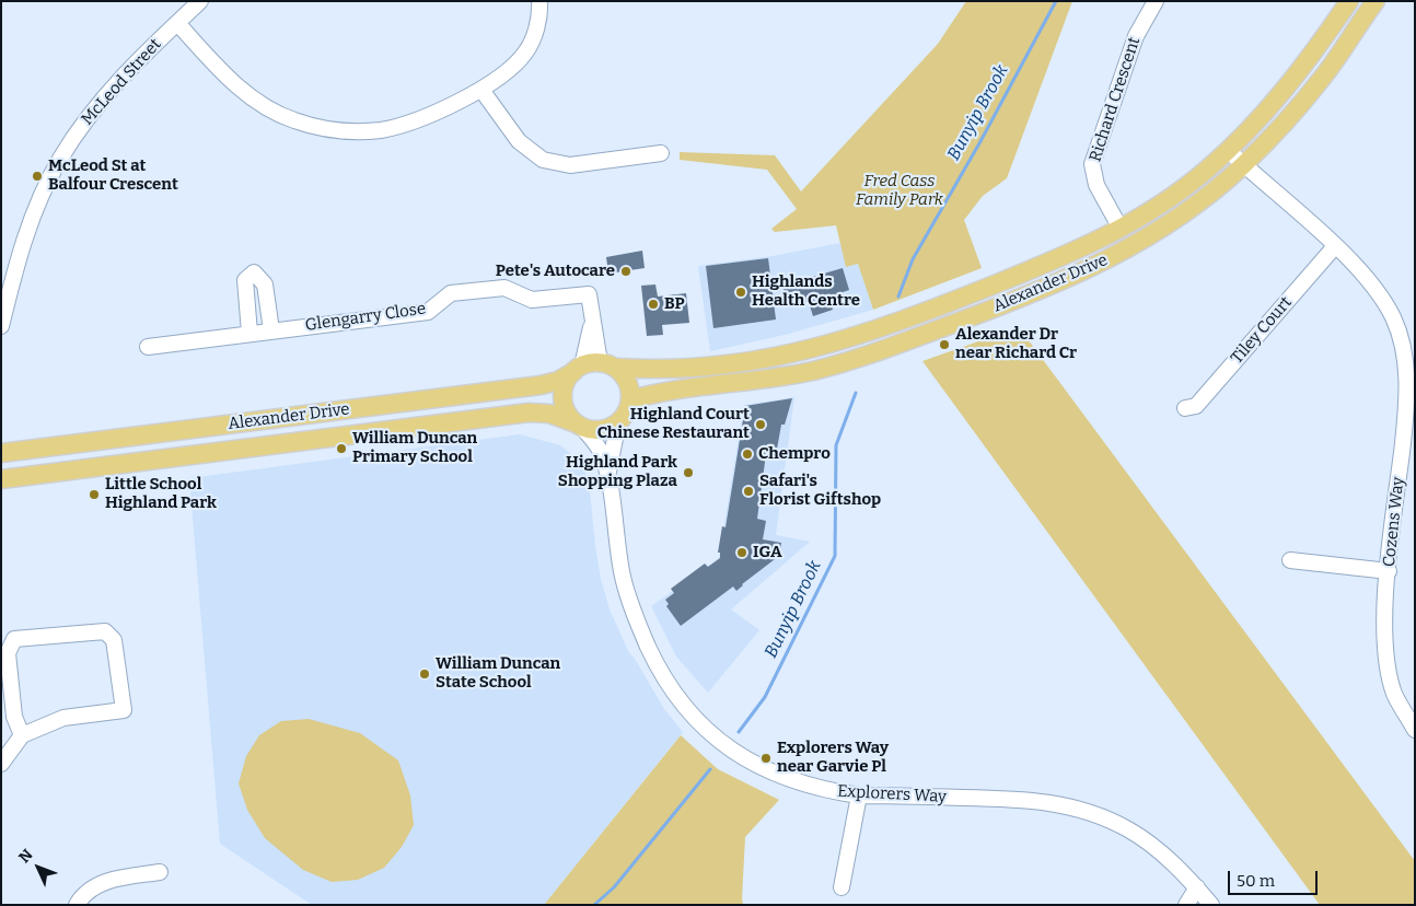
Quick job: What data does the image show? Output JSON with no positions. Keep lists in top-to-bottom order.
{
  "streets": {
    "main road": ["Alexander Drive"],
    "street": [
      "McLeod Street",
      "Richard Crescent",
      "Glengarry Close",
      "Tiley Court",
      "Cozens Way",
      "Explorers Way"
    ]
  },
  "crossings": [
    ["Richard Crescent", "Alexander Drive"],
    ["Alexander Drive", "Glengarry Close"],
    ["Alexander Drive", "Cozens Way"],
    ["Alexander Drive", "Explorers Way"],
    ["Glengarry Close", "Explorers Way"],
    ["Tiley Court", "Cozens Way"]
  ],
  "water": ["Bunyip Brook"],
  "parks": ["Fred Cass Family Park"],
  "places": [
    "McLeod St at Balfour Crescent",
    "Pete's Autocare",
    "Highlands Health Centre",
    "BP",
    "Alexander Dr near Richard Cr",
    "Highland Court Chinese Restaurant",
    "William Duncan Primary School",
    "Chempro",
    "Highland Park Shopping Plaza",
    "Safari's Florist Giftshop",
    "Little School Highland Park",
    "IGA",
    "William Duncan State School",
    "Explorers Way near Garvie Pl"
  ],
  "scale_bar": "50 m",
  "north": "top left"
}
